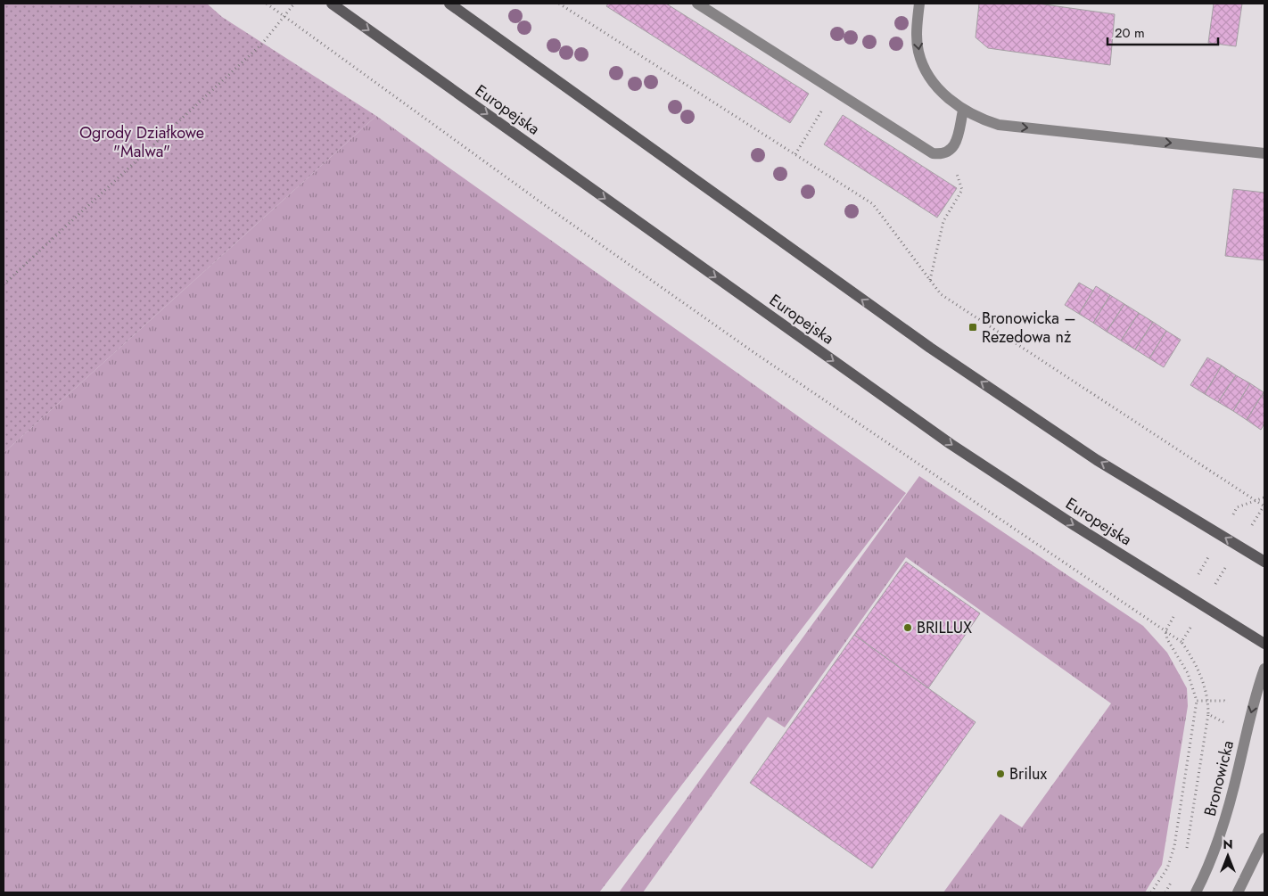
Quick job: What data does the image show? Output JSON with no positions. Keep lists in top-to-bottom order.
{
  "streets": {
    "main road": ["Europejska"],
    "street": ["Bronowicka"]
  },
  "parks": ["Ogrody Działkowe \"Malwa\""],
  "places": {
    "transit": ["Bronowicka – Rezedowa nż"],
    "other": ["BRILLUX", "Brilux"]
  },
  "scale_bar": "20 m",
  "north": "top"
}
